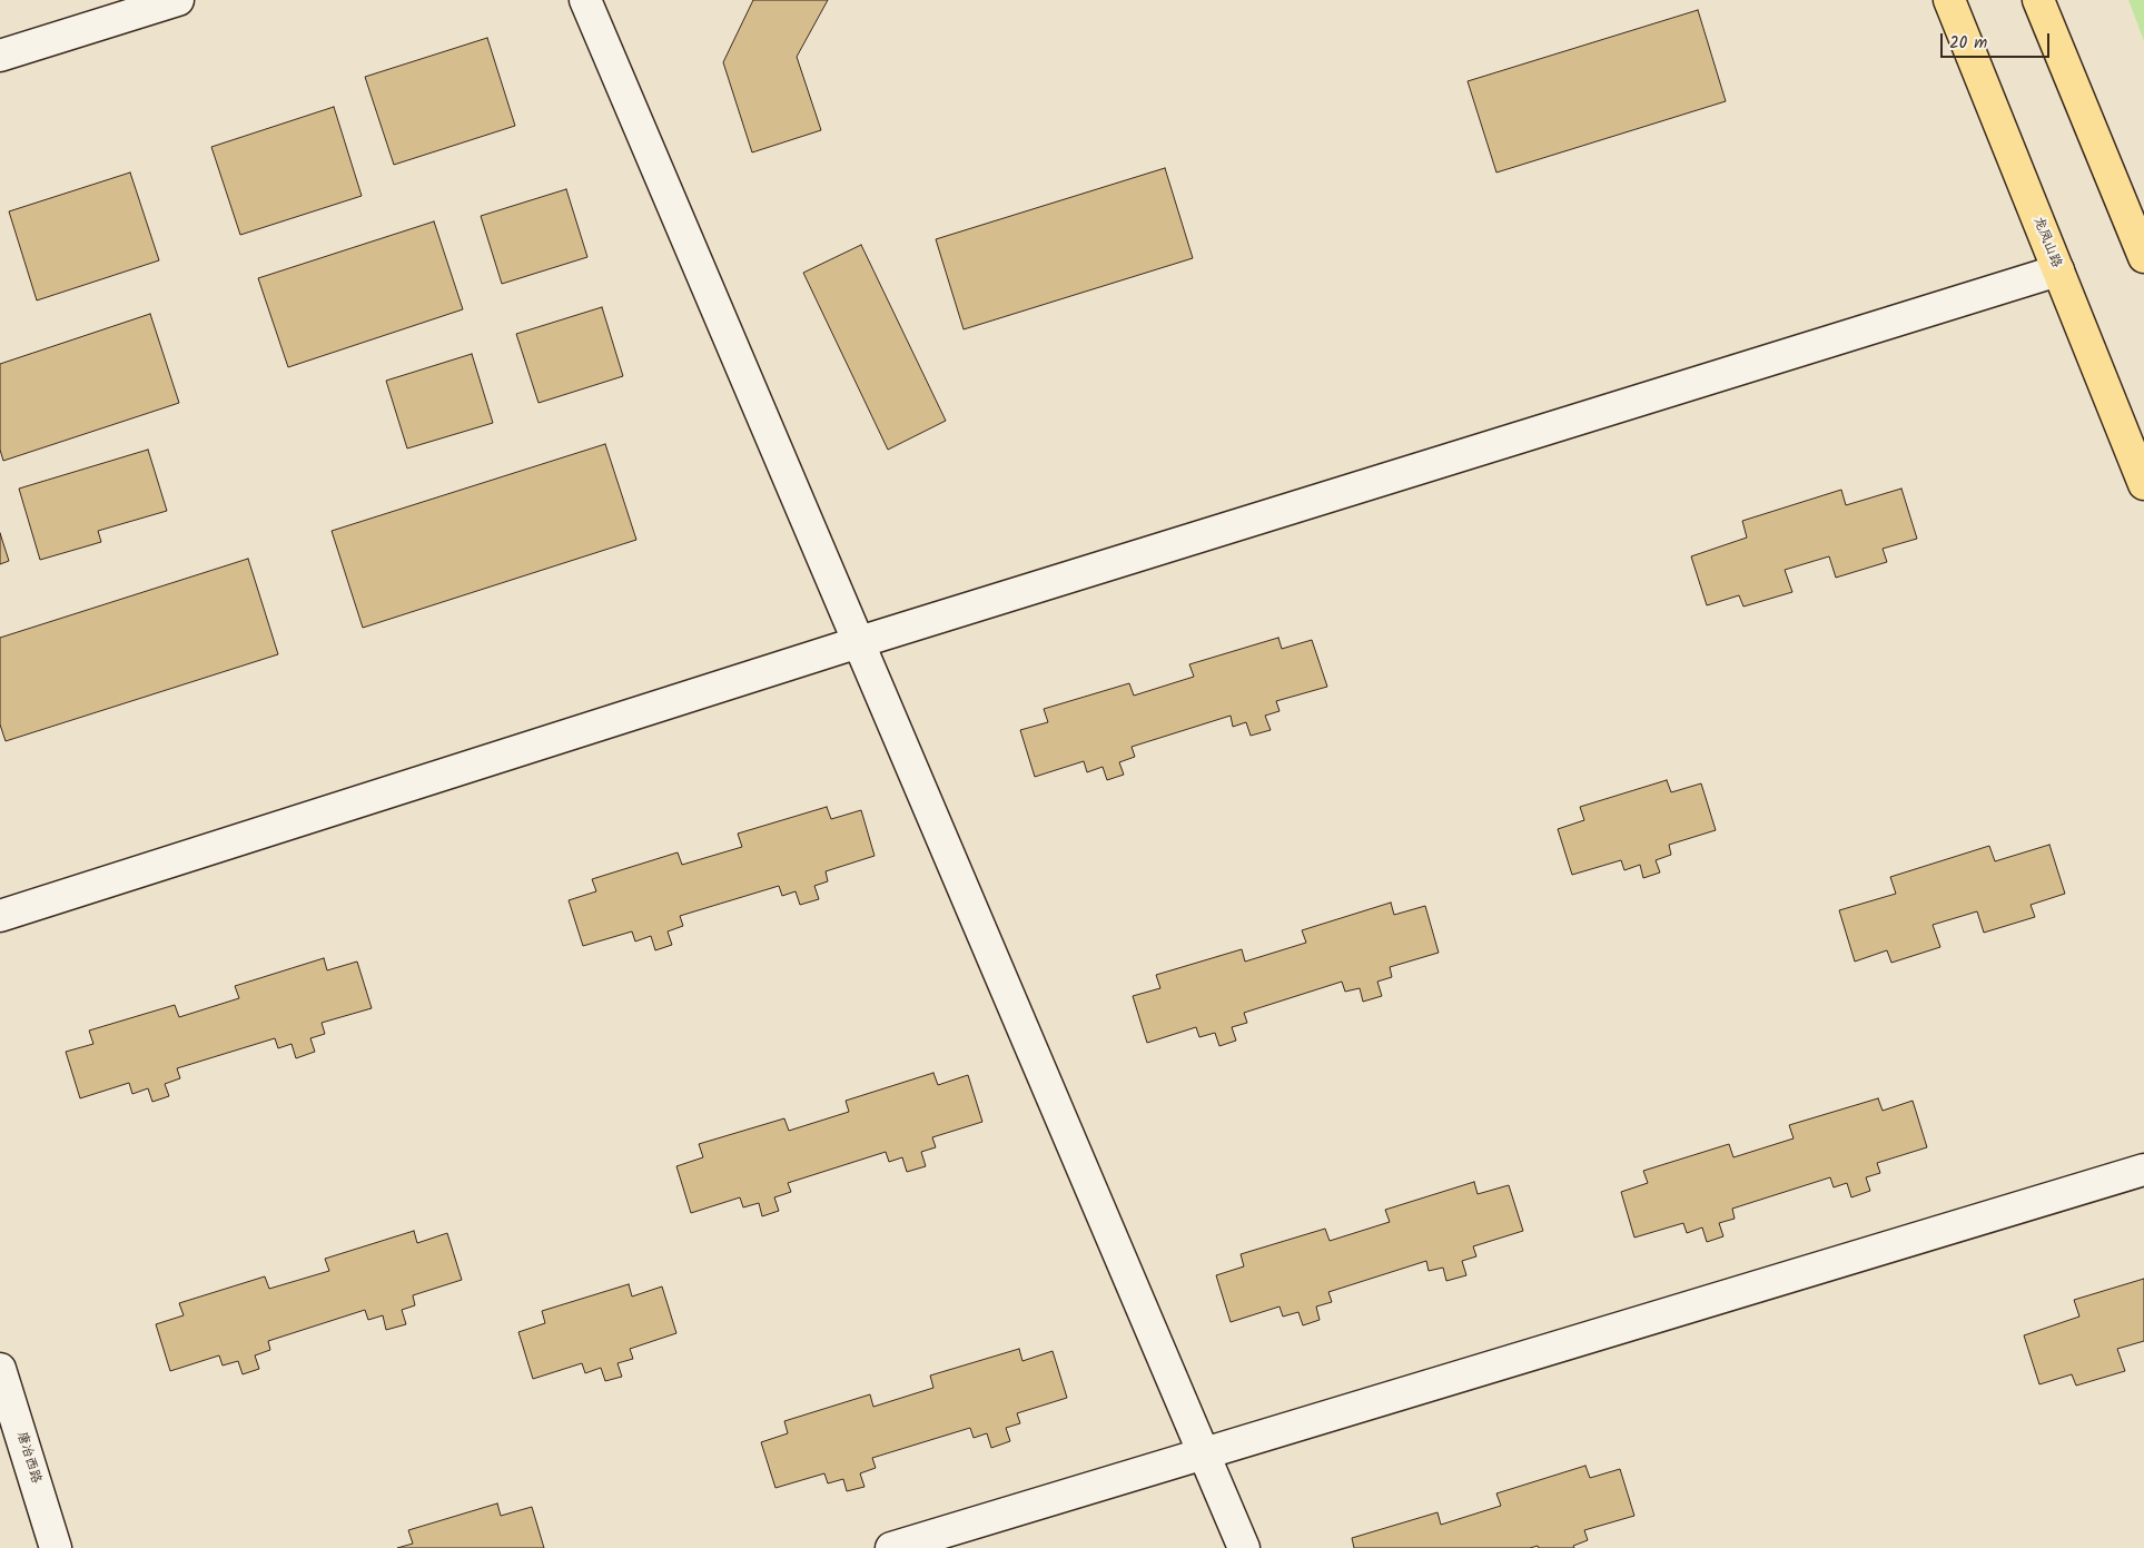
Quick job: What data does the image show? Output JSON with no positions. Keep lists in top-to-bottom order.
{
  "streets": {
    "main road": ["龙凤山路"],
    "street": ["唐冶西路"]
  },
  "scale_bar": "20 m"
}
